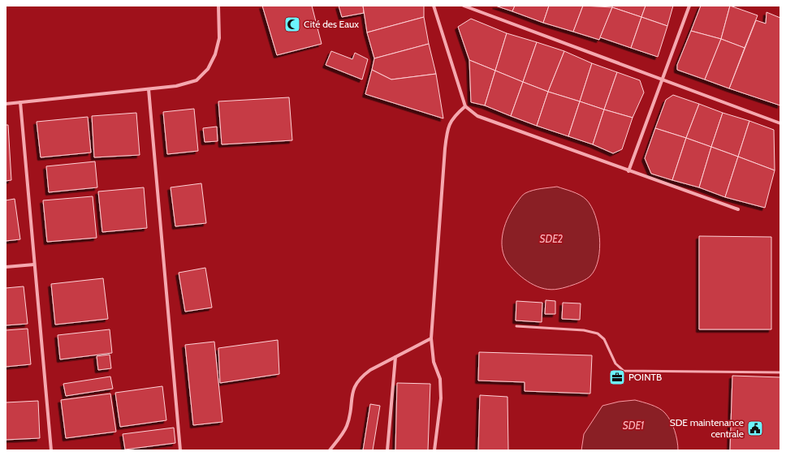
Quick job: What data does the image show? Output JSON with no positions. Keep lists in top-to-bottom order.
{
  "water": ["SDE2", "SDE1"],
  "places": {
    "mosque": ["Cité des Eaux"],
    "office": ["POINTB"],
    "public building": ["SDE maintenance centrale"]
  }
}
